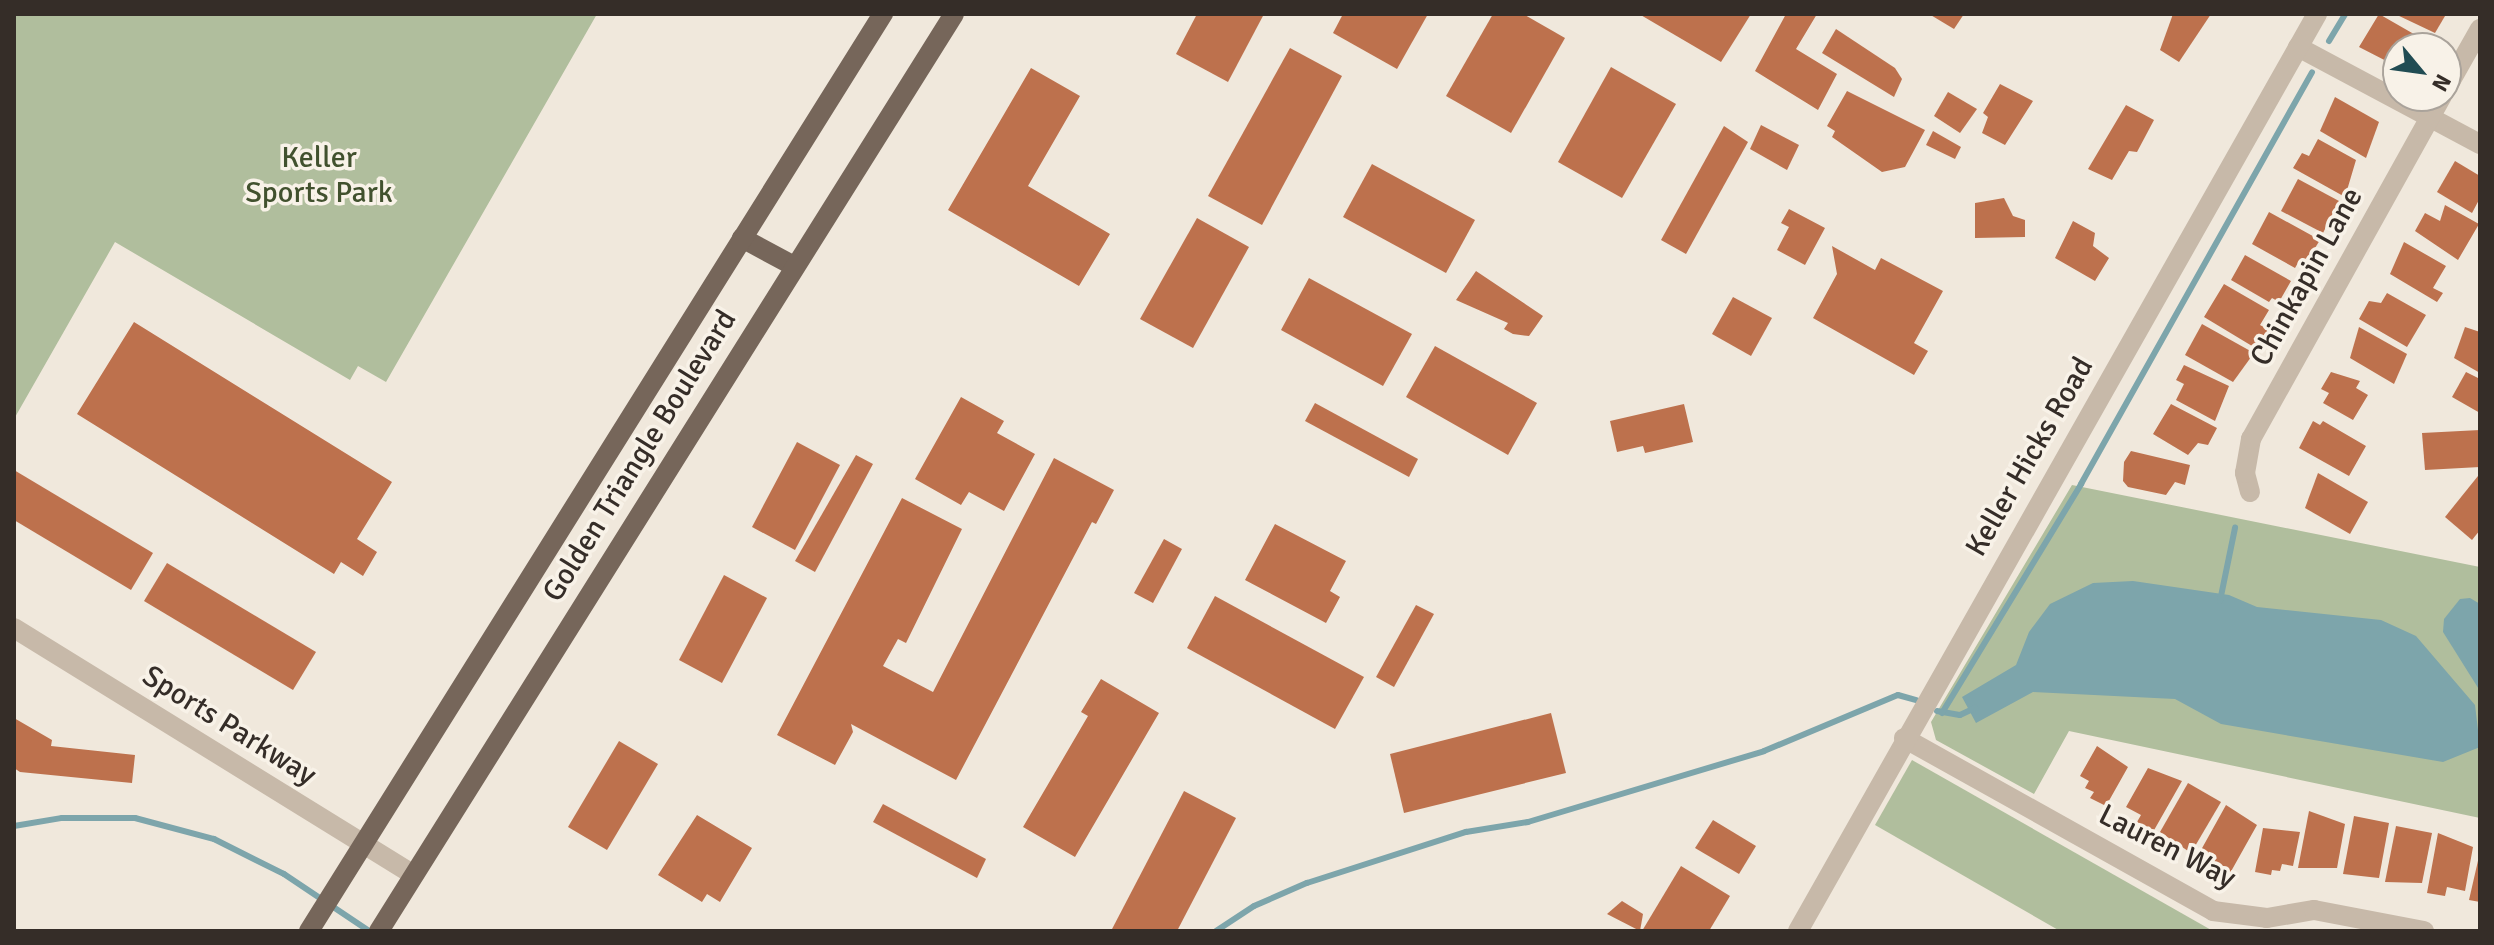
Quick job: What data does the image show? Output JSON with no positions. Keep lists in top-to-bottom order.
{
  "streets": {
    "main road": ["Golden Triangle Boulevard"],
    "street": [
      "Chinkapin Lane",
      "Keller Hicks Road",
      "Sports Parkway",
      "Lauren Way"
    ]
  },
  "crossings": [
    ["Golden Triangle Boulevard", "Sports Parkway"],
    ["Keller Hicks Road", "Lauren Way"]
  ],
  "parks": ["Keller Sports Park"],
  "north": "bottom right"
}
